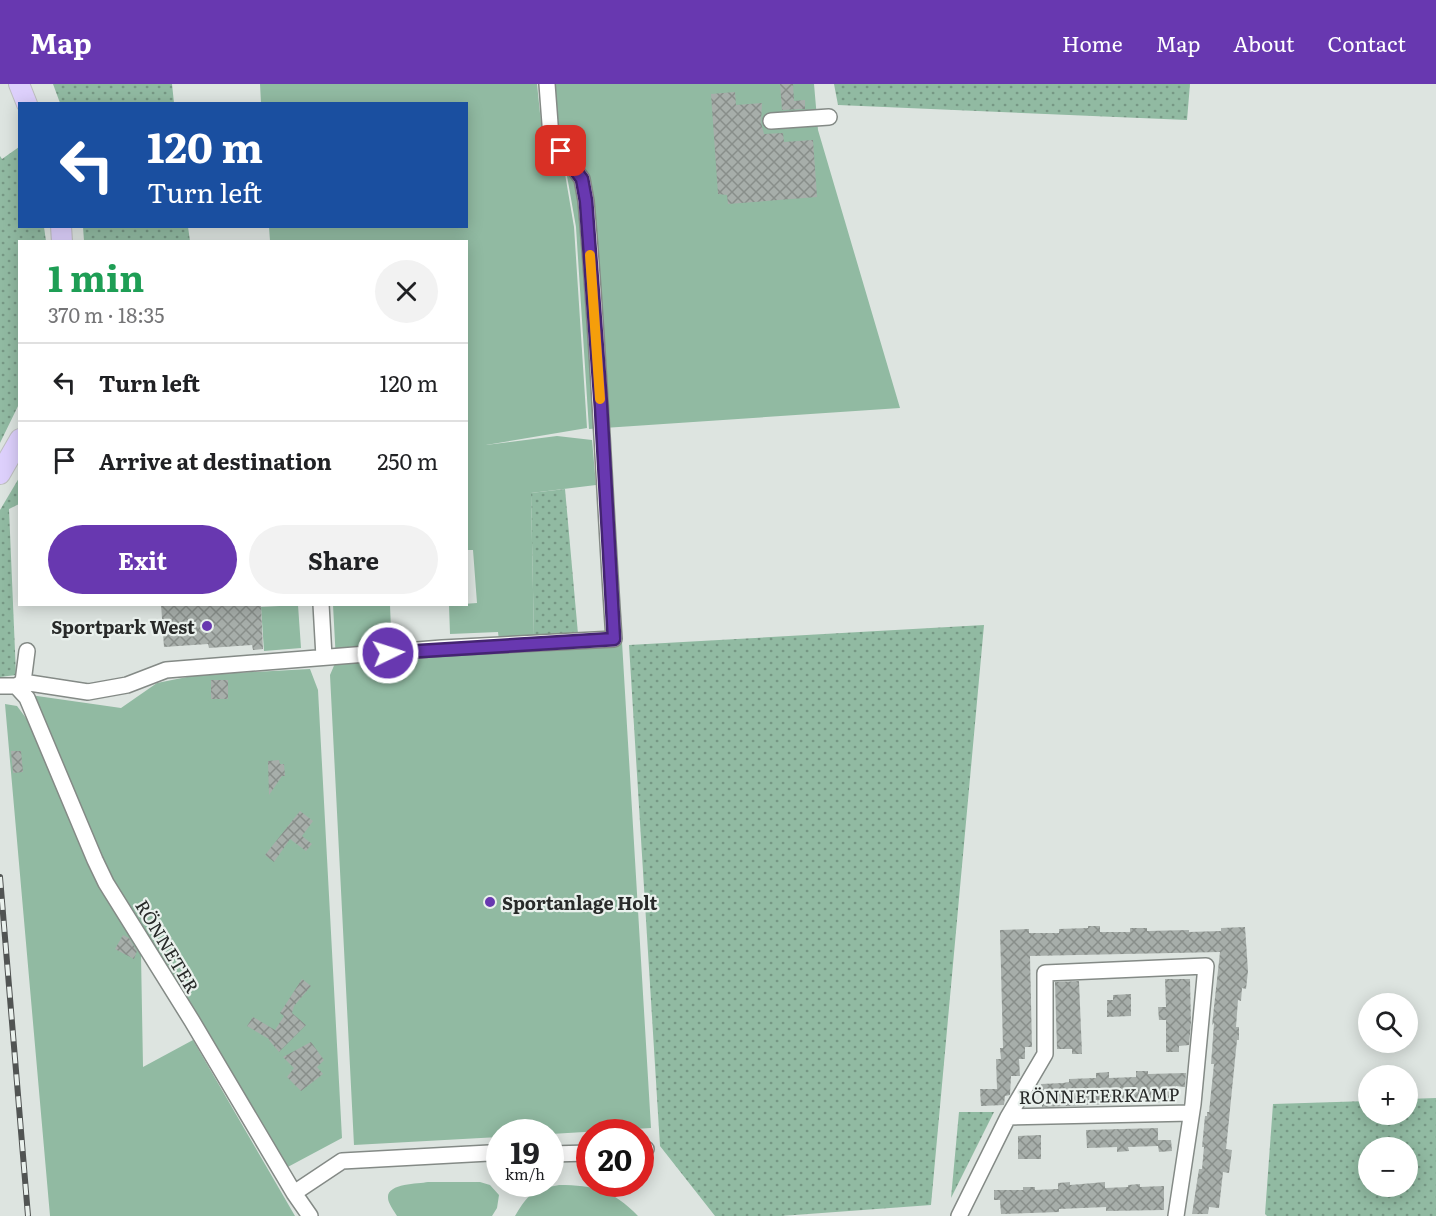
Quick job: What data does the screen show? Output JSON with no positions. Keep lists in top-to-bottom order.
{
  "streets": {
    "street": ["RÖNNETER", "RÖNNETERKAMP"]
  },
  "places": ["Sportpark West", "Sportanlage Holt"],
  "page": {
    "header": "Map",
    "nav": [
      "Home",
      "Map",
      "About",
      "Contact"
    ],
    "turn": ["120 m", "Turn left"],
    "heading": ["1 min", "370 m · 18:35"],
    "list": [
      {
        "name": "Turn left",
        "value": "120 m"
      },
      {
        "name": "Arrive at destination",
        "value": "250 m"
      }
    ],
    "buttons": ["Exit", "Share"],
    "map_buttons": ["+", "−"],
    "speed": "19 km/h",
    "limit": "20"
  }
}
